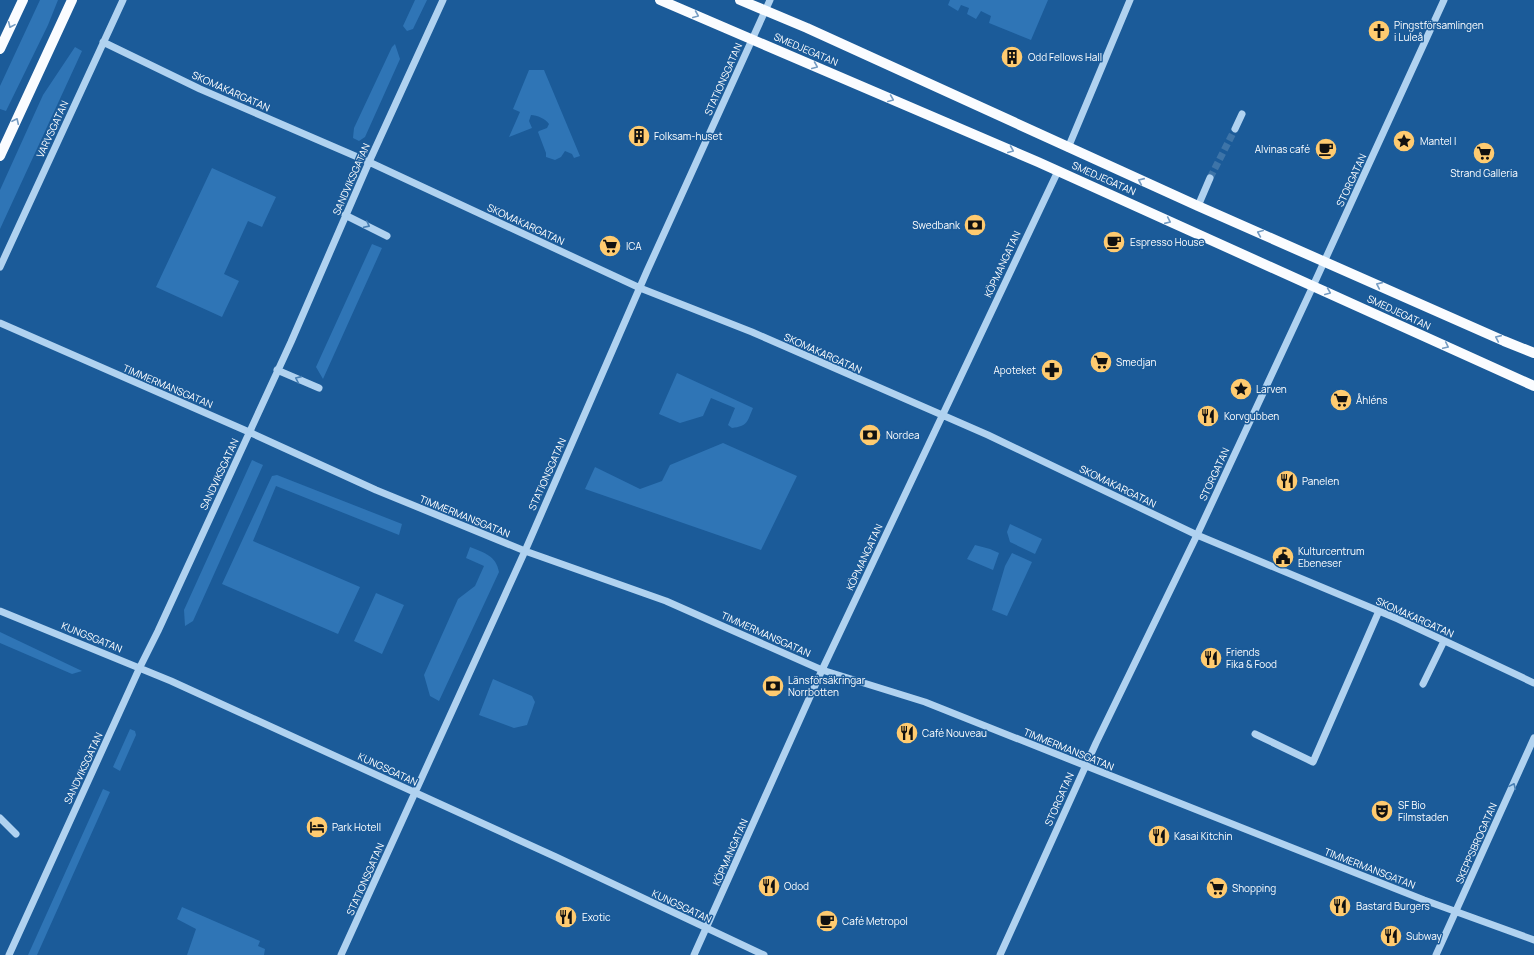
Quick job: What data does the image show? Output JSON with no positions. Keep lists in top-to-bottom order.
{
  "streets": {
    "main road": ["SMEDJEGATAN"],
    "street": [
      "STATIONSGATAN",
      "SKOMAKARGATAN",
      "VARVSGATAN",
      "SANDVIKSGATAN",
      "STORGATAN",
      "KÖPMANGATAN",
      "TIMMERMANSGATAN",
      "KUNGSGATAN",
      "SKEPPSBROGATAN"
    ]
  },
  "crossings": [
    ["SMEDJEGATAN", "STATIONSGATAN"],
    ["SMEDJEGATAN", "STORGATAN"],
    ["SMEDJEGATAN", "KÖPMANGATAN"],
    ["STATIONSGATAN", "SKOMAKARGATAN"],
    ["STATIONSGATAN", "TIMMERMANSGATAN"],
    ["STATIONSGATAN", "KUNGSGATAN"],
    ["SKOMAKARGATAN", "VARVSGATAN"],
    ["SKOMAKARGATAN", "SANDVIKSGATAN"],
    ["SKOMAKARGATAN", "STORGATAN"],
    ["SKOMAKARGATAN", "KÖPMANGATAN"],
    ["SANDVIKSGATAN", "TIMMERMANSGATAN"],
    ["SANDVIKSGATAN", "KUNGSGATAN"],
    ["STORGATAN", "TIMMERMANSGATAN"],
    ["KÖPMANGATAN", "TIMMERMANSGATAN"],
    ["KÖPMANGATAN", "KUNGSGATAN"],
    ["TIMMERMANSGATAN", "SKEPPSBROGATAN"]
  ],
  "one_way": ["SKEPPSBROGATAN"],
  "places": {
    "church": ["Pingstförsamlingen i Luleå"],
    "building": ["Odd Fellows Hall", "Folksam-huset"],
    "place": ["Mantel I", "Larven"],
    "cafe": ["Alvinas café", "Espresso House", "Café Metropol"],
    "supermarket": [
      "Strand Galleria",
      "ICA",
      "Smedjan",
      "Åhléns",
      "Shopping"
    ],
    "bank": ["Swedbank", "Nordea", "Länsförsäkringar Norrbotten"],
    "pharmacy": ["Apoteket"],
    "restaurant": [
      "Korvgubben",
      "Panelen",
      "Friends Fika & Food",
      "Café Nouveau",
      "Kasai Kitchin",
      "Odod",
      "Bastard Burgers",
      "Exotic",
      "Subway"
    ],
    "public building": ["Kulturcentrum Ebeneser"],
    "theatre": ["SF Bio Filmstaden"],
    "hotel": ["Park Hotell"]
  }
}
